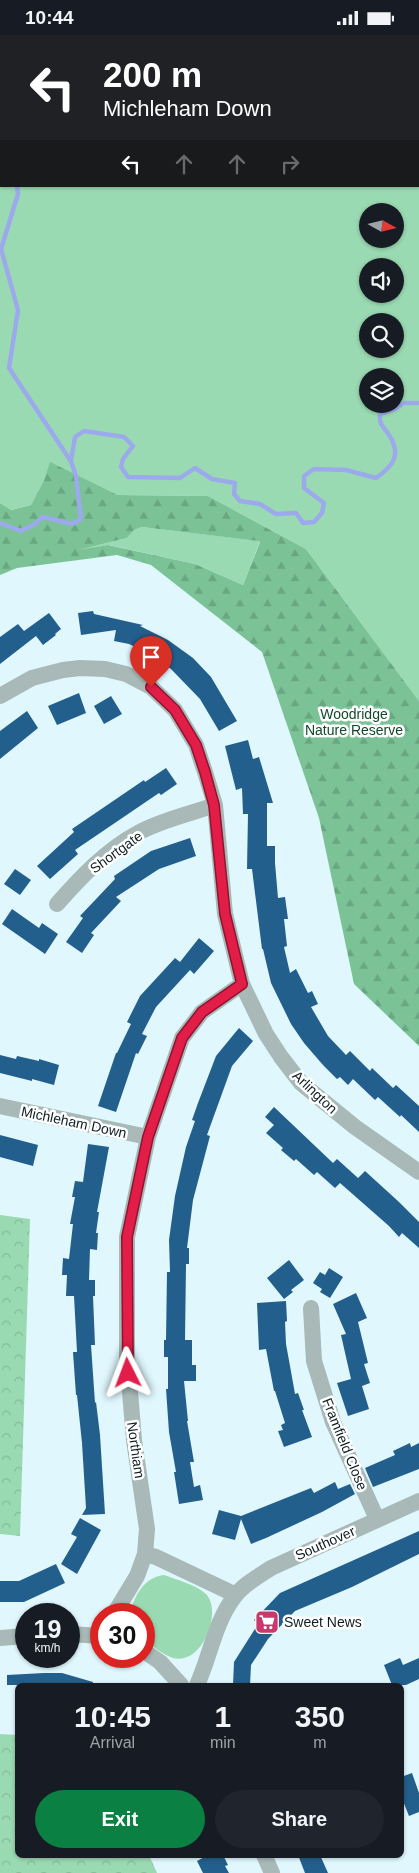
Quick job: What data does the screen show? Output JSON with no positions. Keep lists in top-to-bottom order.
{
  "streets": {
    "street": [
      "Shortgate",
      "Arlington",
      "Michleham Down",
      "Framfield Close",
      "Northiam",
      "Southover"
    ]
  },
  "crossings": [
    ["Arlington", "Northiam"],
    ["Michleham Down", "Northiam"],
    ["Framfield Close", "Southover"]
  ],
  "parks": ["Woodridge Nature Reserve"],
  "places": {
    "supermarket": ["Sweet News"]
  },
  "north": "right",
  "page": {
    "status": "10:44",
    "turn": ["200 m", "Michleham Down"],
    "speed": "19 km/h",
    "limit": "30",
    "eta": [
      "10:45",
      "Arrival",
      "1",
      "min",
      "350",
      "m"
    ],
    "buttons": ["Exit", "Share"]
  }
}
